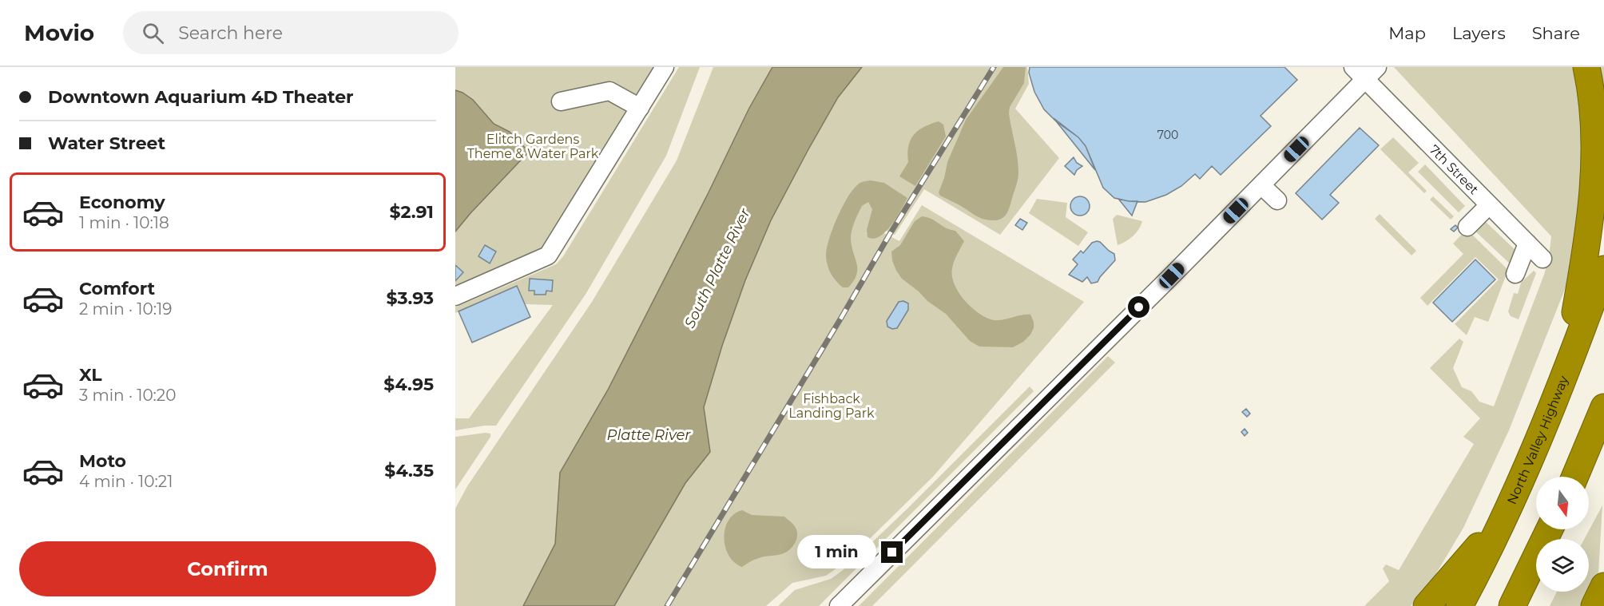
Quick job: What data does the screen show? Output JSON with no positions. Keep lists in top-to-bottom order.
{
  "streets": {
    "highway": ["North Valley Highway"],
    "street": ["7th Street"]
  },
  "water": ["South Platte River", "Platte River"],
  "parks": ["Elitch Gardens Theme & Water Park", "Fishback Landing Park"],
  "house_numbers": ["700"],
  "north": "bottom",
  "page": {
    "header": "Movio",
    "search": "Search here",
    "nav": ["Map", "Layers", "Share"],
    "banner": ["Downtown Aquarium 4D Theater", "Water Street"],
    "list": [
      {
        "name": "Economy",
        "note": "1 min · 10:18",
        "value": "$2.91"
      },
      {
        "name": "Comfort",
        "note": "2 min · 10:19",
        "value": "$3.93"
      },
      {
        "name": "XL",
        "note": "3 min · 10:20",
        "value": "$4.95"
      },
      {
        "name": "Moto",
        "note": "4 min · 10:21",
        "value": "$4.35"
      }
    ],
    "buttons": "Confirm",
    "bubble": "1 min"
  }
}
